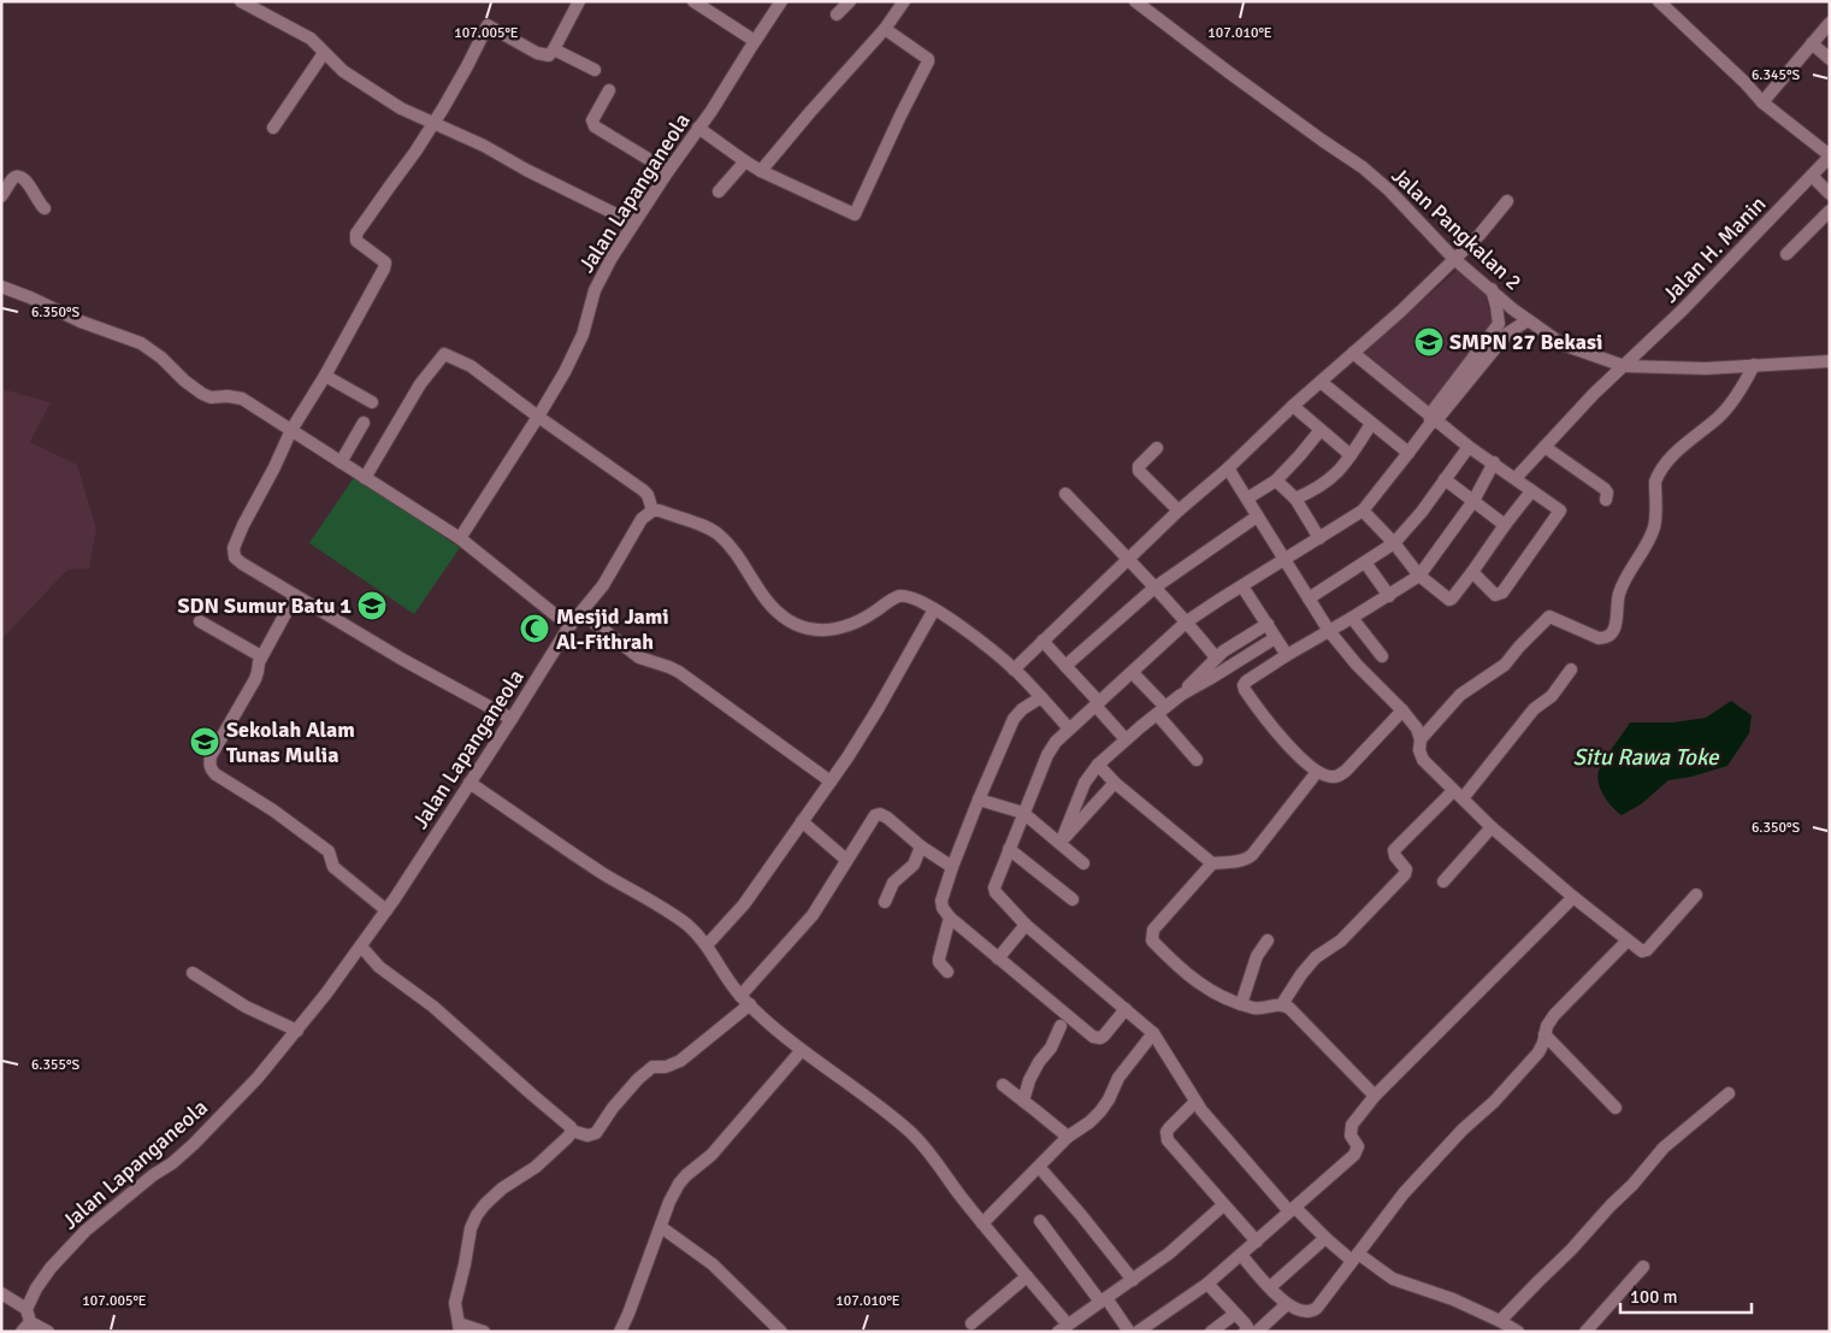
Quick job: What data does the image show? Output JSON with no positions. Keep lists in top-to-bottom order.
{
  "streets": {
    "street": ["Jalan Lapanganeola", "Jalan Pangkalan 2", "Jalan H. Manin"]
  },
  "crossings": [
    ["Jalan Pangkalan 2", "Jalan H. Manin"]
  ],
  "water": ["Situ Rawa Toke"],
  "places": {
    "school or university": ["SMPN 27 Bekasi", "SDN Sumur Batu 1", "Sekolah Alam Tunas Mulia"],
    "mosque": ["Mesjid Jami Al-Fithrah"]
  },
  "scale_bar": "100 m",
  "coordinates": [
    "107.005°E",
    "107.010°E",
    "6.345°S",
    "6.350°S",
    "6.355°S"
  ]
}
